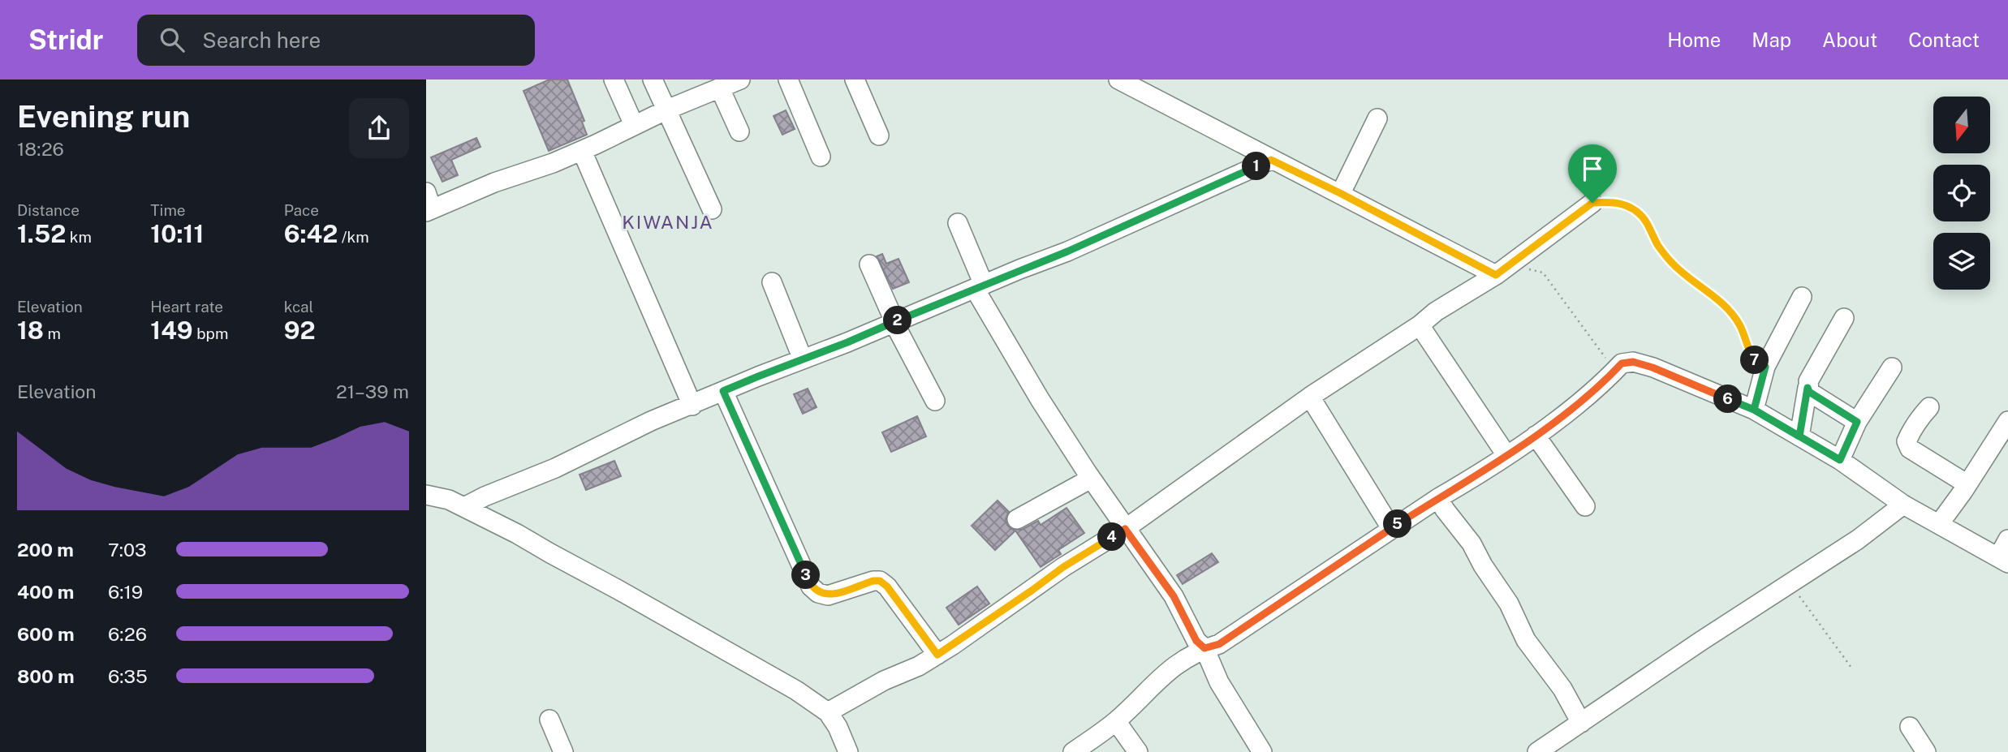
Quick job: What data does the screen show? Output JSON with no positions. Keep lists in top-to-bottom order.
{
  "districts": ["KIWANJA"],
  "north": "bottom",
  "page": {
    "header": "Stridr",
    "search": "Search here",
    "nav": [
      "Home",
      "Map",
      "About",
      "Contact"
    ],
    "heading": ["Evening run", "18:26"],
    "pins": [
      "1",
      "2",
      "7",
      "6",
      "5",
      "4",
      "3"
    ],
    "stats": [
      ["Distance", "1.52 km"],
      ["Time", "10:11"],
      ["Pace", "6:42 /km"],
      ["Elevation", "18 m"],
      ["Heart rate", "149 bpm"],
      ["kcal", "92"]
    ],
    "chart": ["Elevation", "21–39 m"],
    "list": [
      {
        "name": "200 m",
        "note": "7:03"
      },
      {
        "name": "400 m",
        "note": "6:19"
      },
      {
        "name": "600 m",
        "note": "6:26"
      },
      {
        "name": "800 m",
        "note": "6:35"
      }
    ]
  }
}
